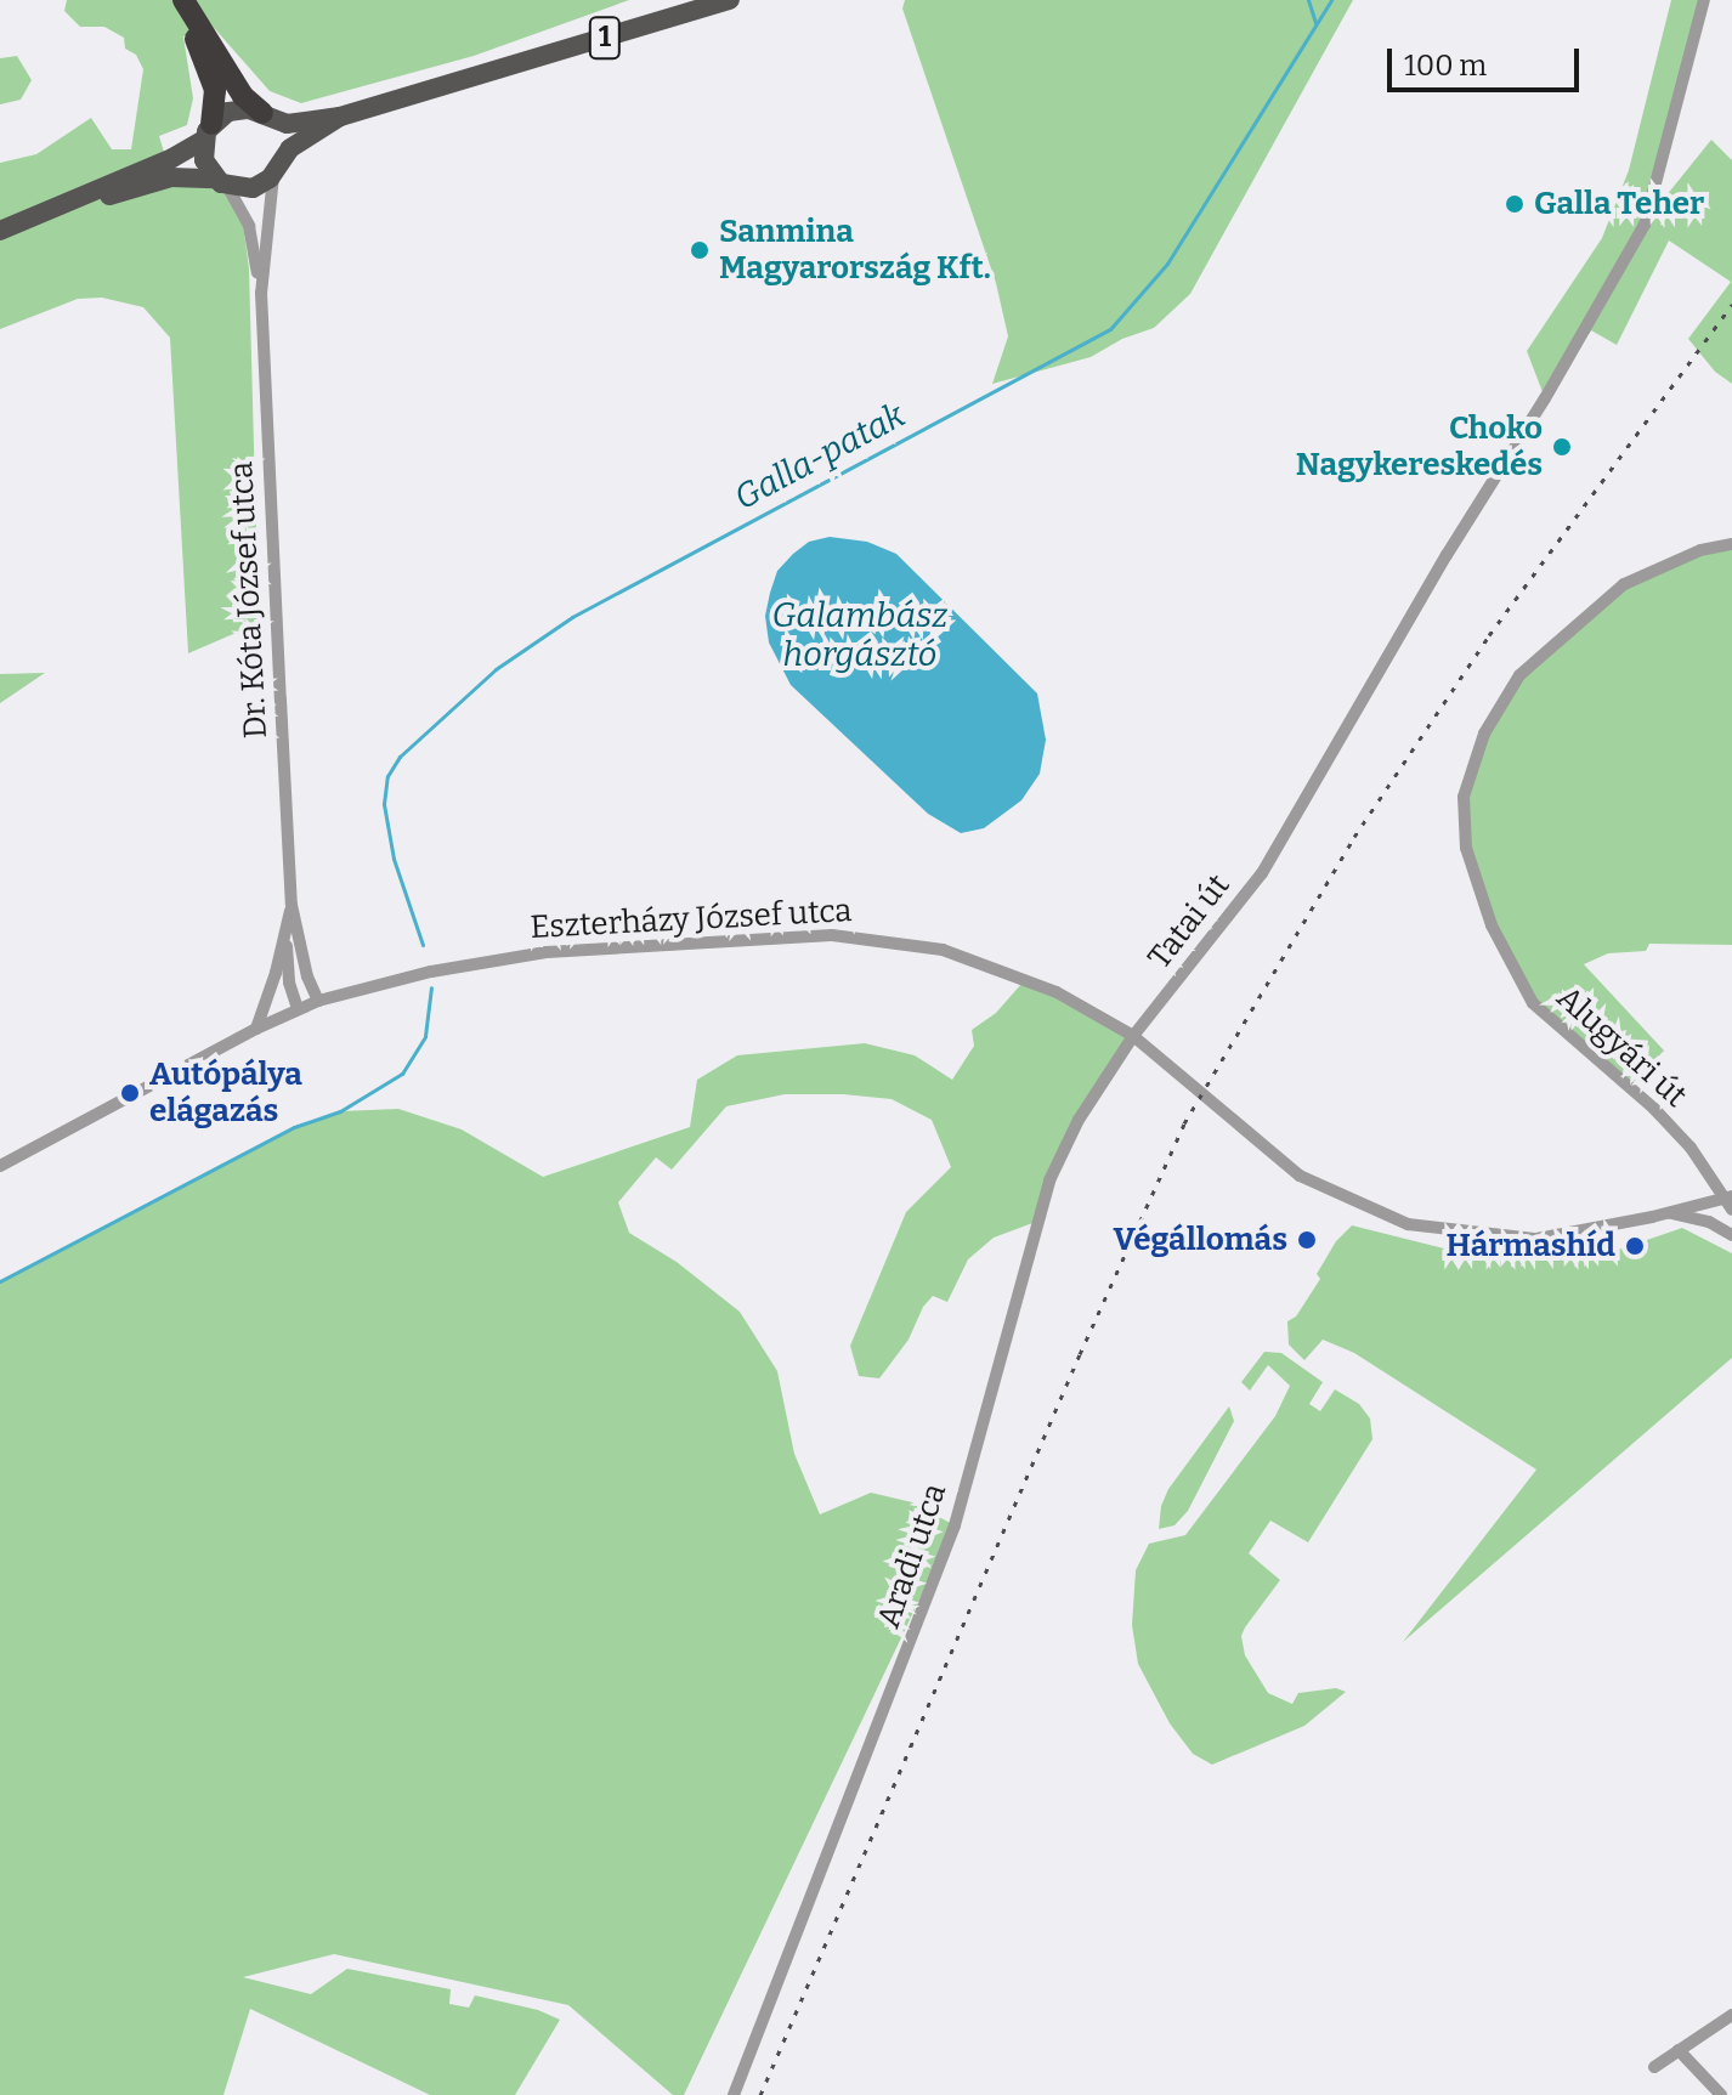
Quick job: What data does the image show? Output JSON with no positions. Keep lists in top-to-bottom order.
{
  "streets": {
    "main road": ["1"],
    "street": [
      "Dr. Kóta József utca",
      "Eszterházy József utca",
      "Tatai út",
      "Alugyári út",
      "Aradi utca"
    ]
  },
  "crossings": [
    ["Dr. Kóta József utca", "Eszterházy József utca"],
    ["Eszterházy József utca", "Tatai út"],
    ["Eszterházy József utca", "Aradi utca"],
    ["Tatai út", "Aradi utca"]
  ],
  "water": ["Galla-patak", "Galambász horgásztó"],
  "places": [
    "Galla Teher",
    "Sanmina Magyarország Kft.",
    "Choko Nagykereskedés",
    "Autópálya elágazás",
    "Végállomás",
    "Hármashíd"
  ],
  "scale_bar": "100 m"
}
